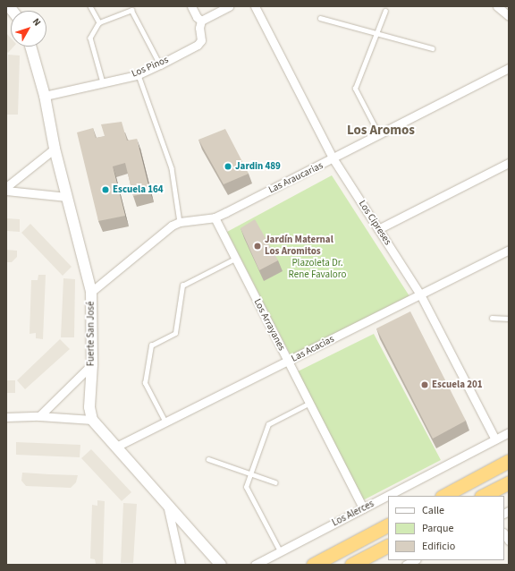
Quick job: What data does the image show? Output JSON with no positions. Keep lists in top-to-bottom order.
{
  "streets": {
    "street": [
      "Los Pinos",
      "Las Araucarias",
      "Los Cipreses",
      "Los Arrayanes",
      "Fuerte San José",
      "Las Acacias",
      "Los Alerces"
    ]
  },
  "crossings": [
    ["Los Pinos", "Fuerte San José"],
    ["Las Araucarias", "Los Cipreses"],
    ["Las Araucarias", "Los Arrayanes"],
    ["Los Cipreses", "Las Acacias"],
    ["Los Cipreses", "Los Alerces"],
    ["Los Arrayanes", "Las Acacias"],
    ["Los Arrayanes", "Los Alerces"]
  ],
  "districts": ["Los Aromos"],
  "parks": ["Plazoleta Dr. Rene Favaloro"],
  "places": [
    "Jardin 489",
    "Escuela 164",
    "Jardín Maternal Los Aromitos",
    "Escuela 201"
  ],
  "legend": ["Calle", "Parque", "Edificio"],
  "north": "top right"
}
